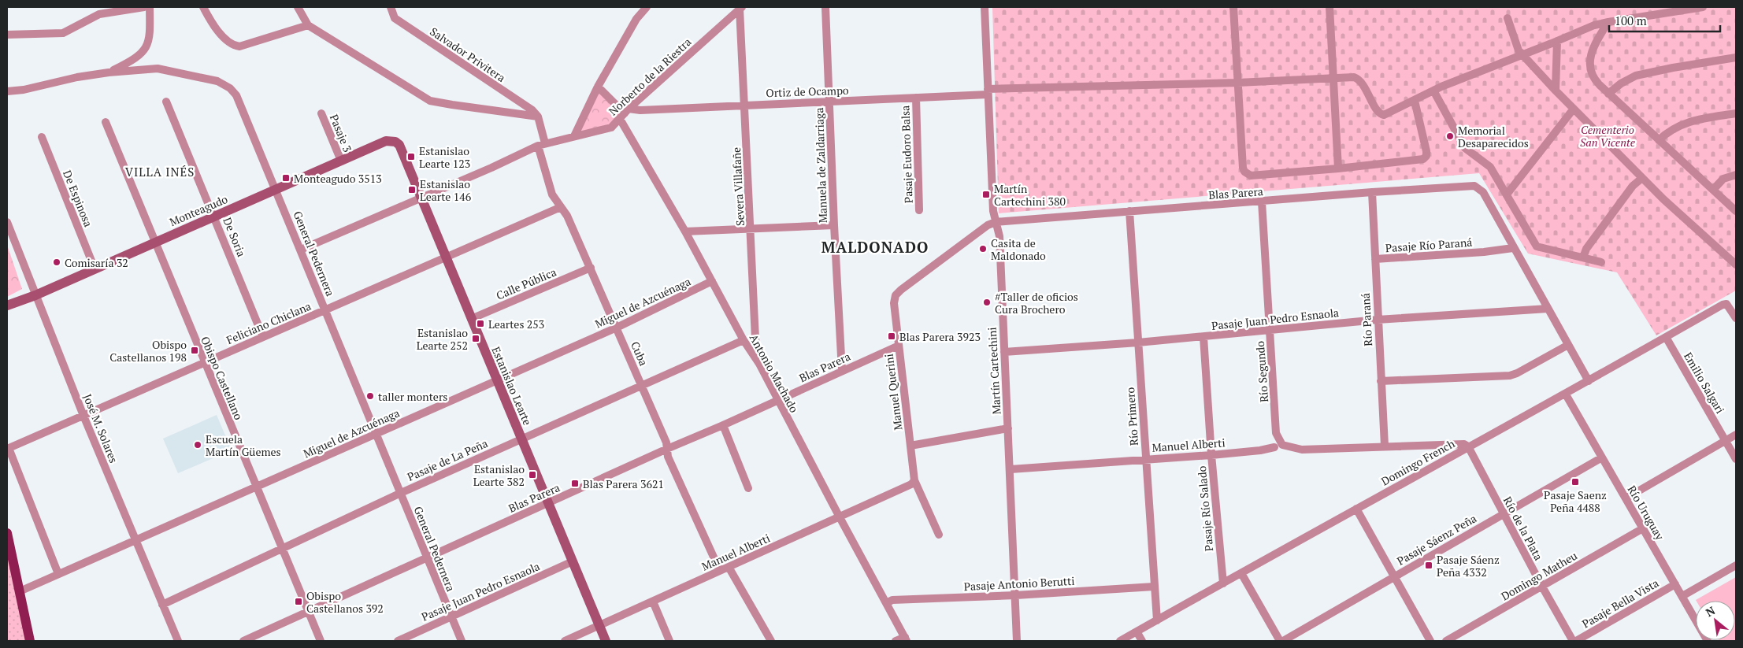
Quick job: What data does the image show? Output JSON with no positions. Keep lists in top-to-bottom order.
{
  "streets": {
    "street": [
      "Salvador Privitera",
      "Norberto de la Riestra",
      "Ortiz de Ocampo",
      "Pasaje 3",
      "Pasaje Eudoro Balsa",
      "Manuela de Zaldarriaga",
      "Severa Villafañe",
      "Blas Parera",
      "De Espinosa",
      "Monteagudo",
      "De Soria",
      "Pasaje Río Paraná",
      "General Pedernera",
      "Calle Pública",
      "Miguel de Azcuénaga",
      "Pasaje Juan Pedro Esnaola",
      "Río Paraná",
      "Feliciano Chiclana",
      "Cuba",
      "Martín Cartechini",
      "Río Segundo",
      "Antonio Machado",
      "Obispo Castellano",
      "Emilio Salgari",
      "Estanislao Learte",
      "Manuel Querini",
      "Río Primero",
      "José M. Solares",
      "Manuel Alberti",
      "Pasaje de La Peña",
      "Domingo French",
      "Pasaje Río Salado",
      "Río Uruguay",
      "Río de la Plata",
      "Pasaje Sáenz Peña",
      "Domingo Matheu",
      "Pasaje Antonio Berutti",
      "Pasaje Bella Vista"
    ]
  },
  "crossings": [
    ["Salvador Privitera", "Cuba"],
    ["Norberto de la Riestra", "Ortiz de Ocampo"],
    ["Norberto de la Riestra", "Severa Villafañe"],
    ["Norberto de la Riestra", "General Pedernera"],
    ["Norberto de la Riestra", "Cuba"],
    ["Norberto de la Riestra", "Antonio Machado"],
    ["Norberto de la Riestra", "Estanislao Learte"],
    ["Ortiz de Ocampo", "Pasaje Eudoro Balsa"],
    ["Ortiz de Ocampo", "Manuela de Zaldarriaga"],
    ["Ortiz de Ocampo", "Severa Villafañe"],
    ["Ortiz de Ocampo", "Martín Cartechini"],
    ["Ortiz de Ocampo", "Antonio Machado"],
    ["Pasaje 3", "Monteagudo"],
    ["Manuela de Zaldarriaga", "Blas Parera"],
    ["Severa Villafañe", "Antonio Machado"],
    ["Blas Parera", "Pasaje Río Paraná"],
    ["Blas Parera", "General Pedernera"],
    ["Blas Parera", "Río Paraná"],
    ["Blas Parera", "Cuba"],
    ["Blas Parera", "Martín Cartechini"],
    ["Blas Parera", "Río Segundo"],
    ["Blas Parera", "Antonio Machado"],
    ["Blas Parera", "Obispo Castellano"],
    ["Blas Parera", "Estanislao Learte"],
    ["Blas Parera", "Manuel Querini"],
    ["Blas Parera", "Río Primero"],
    ["De Espinosa", "Monteagudo"],
    ["Monteagudo", "De Soria"],
    ["Monteagudo", "General Pedernera"],
    ["Monteagudo", "Obispo Castellano"],
    ["Monteagudo", "Estanislao Learte"],
    ["Monteagudo", "José M. Solares"],
    ["De Soria", "Feliciano Chiclana"],
    ["Pasaje Río Paraná", "Río Paraná"],
    ["General Pedernera", "Miguel de Azcuénaga"],
    ["General Pedernera", "Pasaje Juan Pedro Esnaola"],
    ["General Pedernera", "Feliciano Chiclana"],
    ["General Pedernera", "Pasaje de La Peña"],
    ["Calle Pública", "Cuba"],
    ["Calle Pública", "Estanislao Learte"],
    ["Miguel de Azcuénaga", "Cuba"],
    ["Miguel de Azcuénaga", "Antonio Machado"],
    ["Miguel de Azcuénaga", "Obispo Castellano"],
    ["Miguel de Azcuénaga", "Estanislao Learte"],
    ["Miguel de Azcuénaga", "José M. Solares"],
    ["Pasaje Juan Pedro Esnaola", "Río Paraná"],
    ["Pasaje Juan Pedro Esnaola", "Martín Cartechini"],
    ["Pasaje Juan Pedro Esnaola", "Río Segundo"],
    ["Pasaje Juan Pedro Esnaola", "Estanislao Learte"],
    ["Pasaje Juan Pedro Esnaola", "Río Primero"],
    ["Pasaje Juan Pedro Esnaola", "Pasaje Río Salado"],
    ["Río Paraná", "Manuel Alberti"],
    ["Feliciano Chiclana", "Cuba"],
    ["Feliciano Chiclana", "Obispo Castellano"],
    ["Feliciano Chiclana", "Estanislao Learte"],
    ["Feliciano Chiclana", "José M. Solares"],
    ["Cuba", "Manuel Alberti"],
    ["Cuba", "Pasaje de La Peña"],
    ["Martín Cartechini", "Manuel Querini"],
    ["Martín Cartechini", "Manuel Alberti"],
    ["Martín Cartechini", "Pasaje Antonio Berutti"],
    ["Río Segundo", "Manuel Alberti"],
    ["Antonio Machado", "Manuel Alberti"],
    ["Antonio Machado", "Pasaje de La Peña"],
    ["Antonio Machado", "Pasaje Antonio Berutti"],
    ["Obispo Castellano", "Pasaje de La Peña"],
    ["Emilio Salgari", "Domingo French"],
    ["Estanislao Learte", "Manuel Alberti"],
    ["Estanislao Learte", "Pasaje de La Peña"],
    ["Manuel Querini", "Manuel Alberti"],
    ["Río Primero", "Manuel Alberti"],
    ["Río Primero", "Domingo French"],
    ["Río Primero", "Pasaje Antonio Berutti"],
    ["José M. Solares", "Pasaje de La Peña"],
    ["Manuel Alberti", "Domingo French"],
    ["Manuel Alberti", "Pasaje Río Salado"],
    ["Manuel Alberti", "Río de la Plata"],
    ["Domingo French", "Pasaje Río Salado"],
    ["Domingo French", "Río Uruguay"],
    ["Domingo French", "Río de la Plata"],
    ["Río Uruguay", "Pasaje Sáenz Peña"],
    ["Río Uruguay", "Domingo Matheu"],
    ["Río Uruguay", "Pasaje Bella Vista"],
    ["Río de la Plata", "Pasaje Sáenz Peña"],
    ["Río de la Plata", "Domingo Matheu"],
    ["Río de la Plata", "Pasaje Bella Vista"]
  ],
  "districts": ["VILLA INÉS", "MALDONADO"],
  "parks": ["Cementerio San Vicente"],
  "places": {
    "other": [
      "Memorial Desaparecidos",
      "Casita de Maldonado",
      "Comisaría 32",
      "#Taller de oficios Cura Brochero",
      "taller monters",
      "Escuela Martín Güemes"
    ],
    "transit": [
      "Estanislao Learte 123",
      "Monteagudo 3513",
      "Estanislao Learte 146",
      "Martín Cartechini 380",
      "Leartes 253",
      "Blas Parera 3923",
      "Estanislao Learte 252",
      "Obispo Castellanos 198",
      "Estanislao Learte 382",
      "Pasaje Saenz Peña 4488",
      "Blas Parera 3621",
      "Pasaje Sáenz Peña 4332",
      "Obispo Castellanos 392"
    ]
  },
  "scale_bar": "100 m",
  "north": "top left"
}
